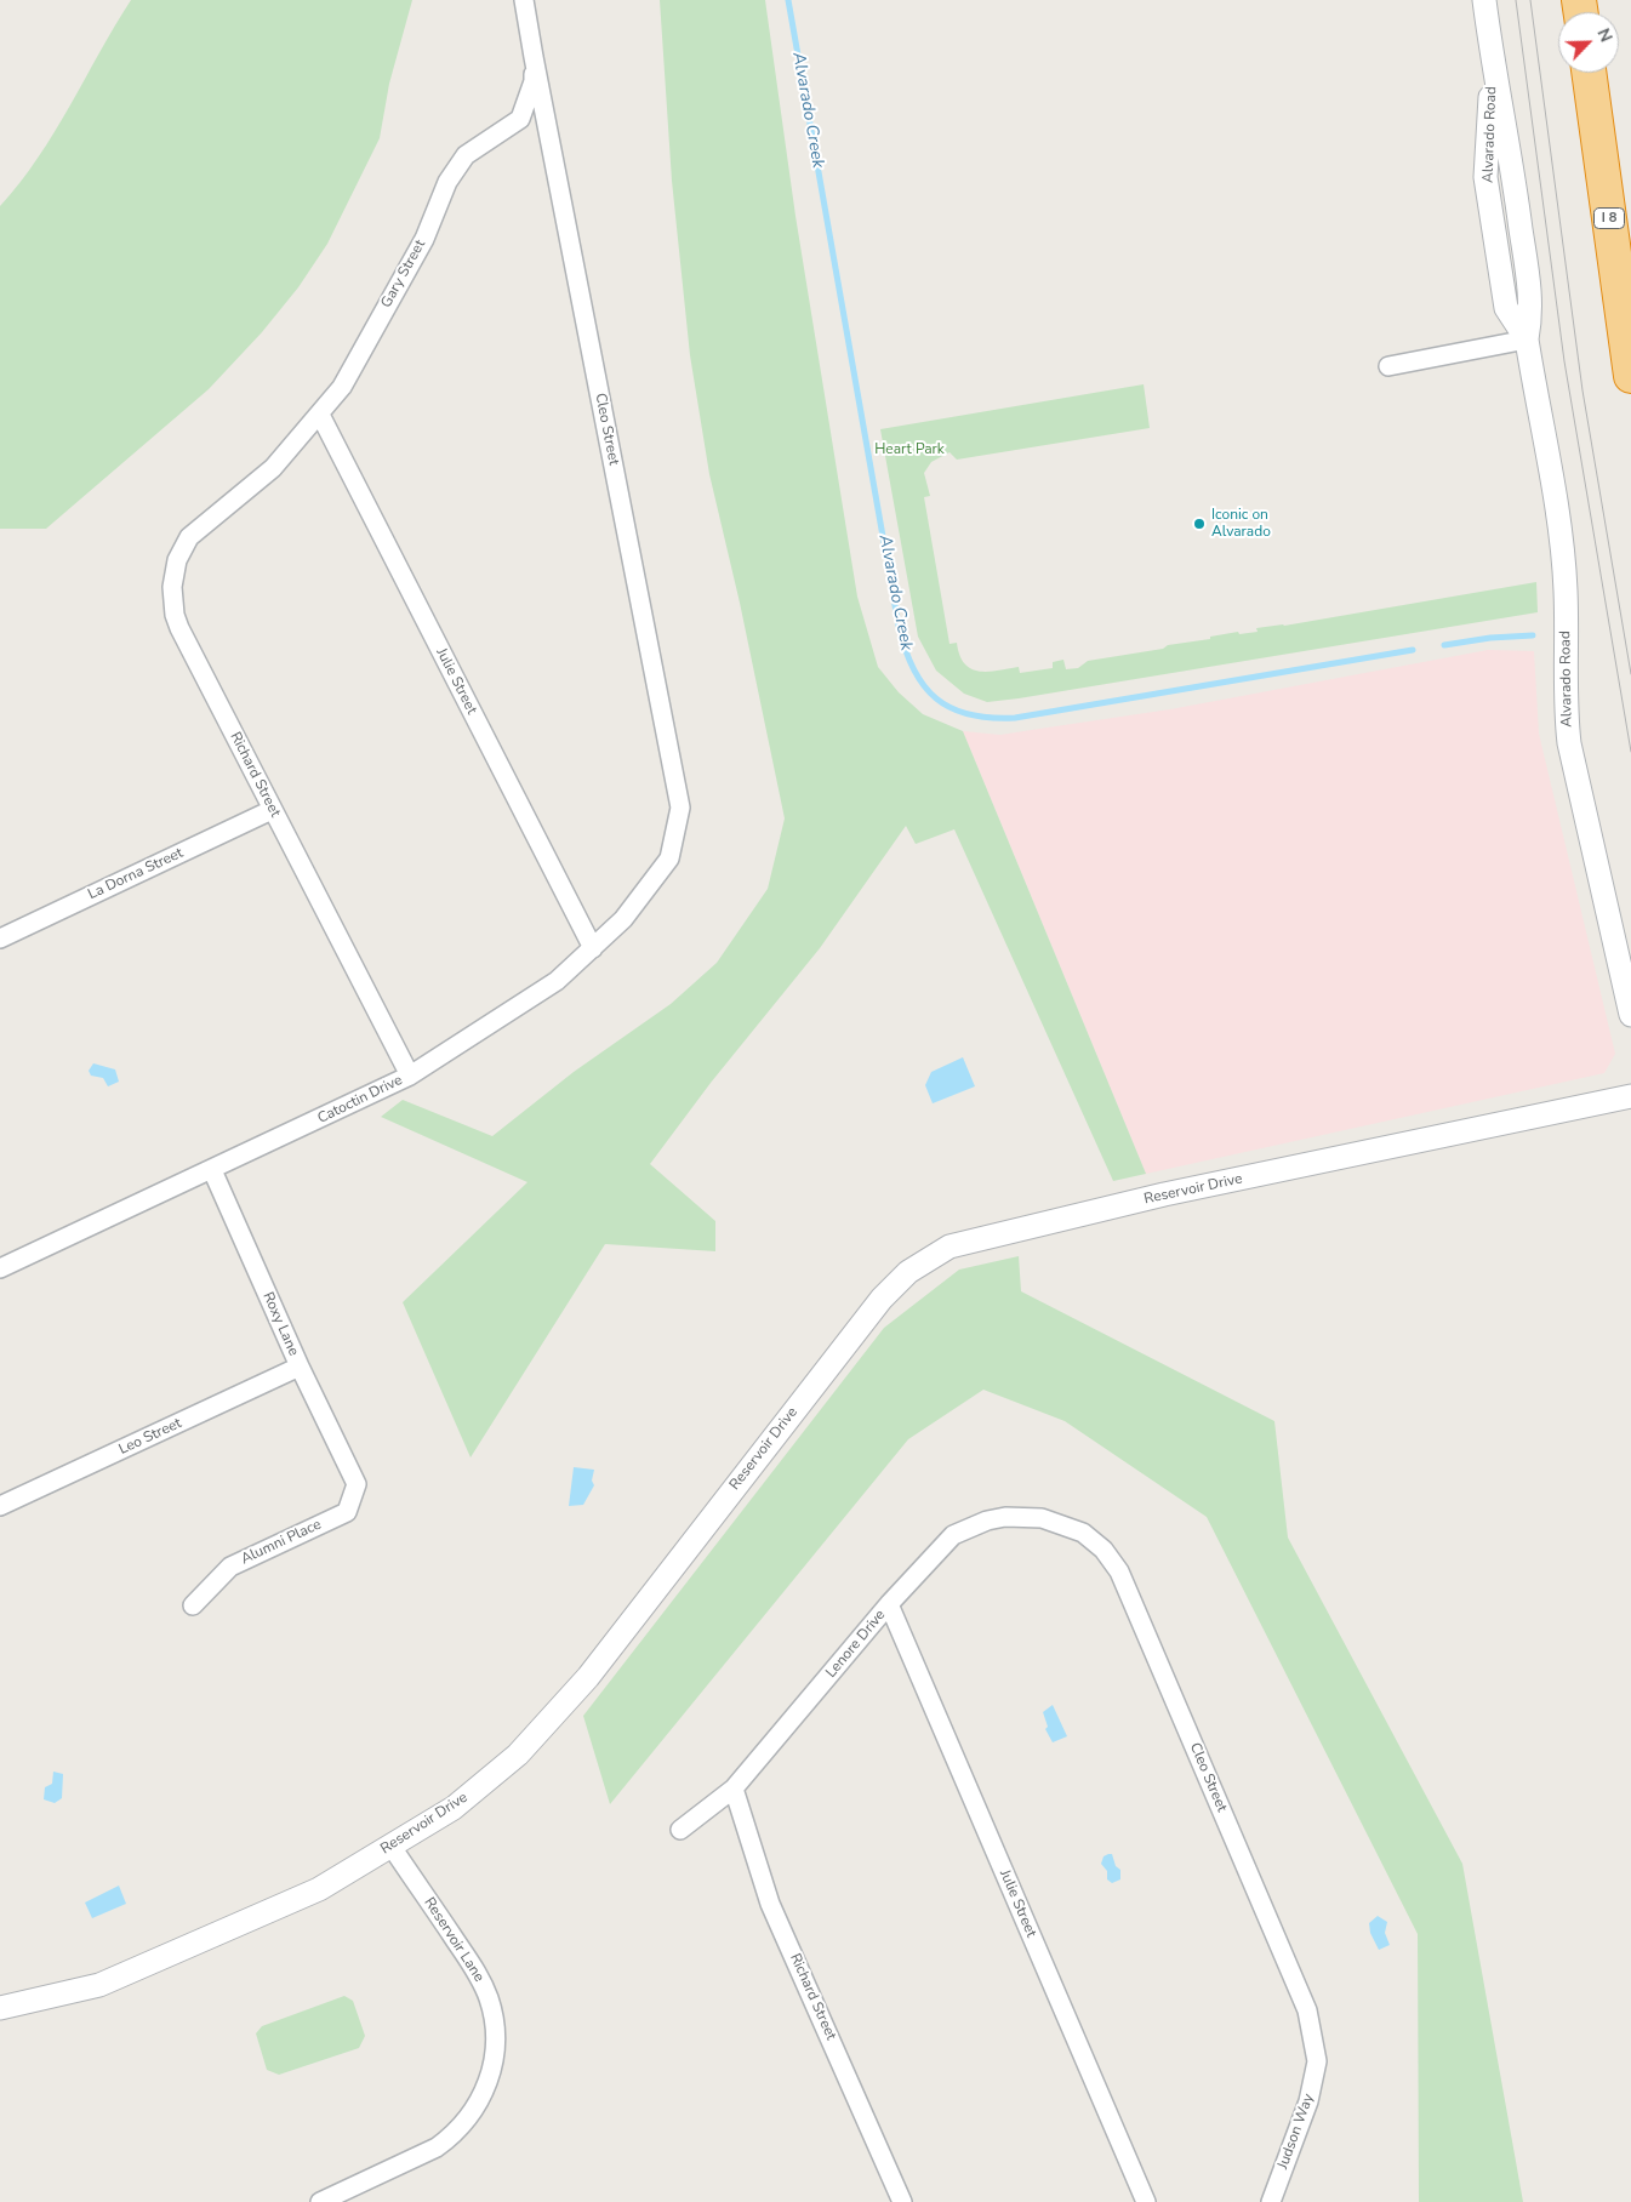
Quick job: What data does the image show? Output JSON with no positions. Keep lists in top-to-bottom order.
{
  "streets": {
    "highway": ["I 8"],
    "street": [
      "Alvarado Road",
      "Gary Street",
      "Cleo Street",
      "Julie Street",
      "Richard Street",
      "La Dorna Street",
      "Catoctin Drive",
      "Reservoir Drive",
      "Roxy Lane",
      "Leo Street",
      "Alumni Place",
      "Lenore Drive",
      "Reservoir Lane",
      "Judson Way"
    ]
  },
  "crossings": [
    ["Gary Street", "Cleo Street"],
    ["Gary Street", "Julie Street"],
    ["Gary Street", "Richard Street"],
    ["Cleo Street", "Catoctin Drive"],
    ["Cleo Street", "Lenore Drive"],
    ["Cleo Street", "Judson Way"],
    ["Julie Street", "Catoctin Drive"],
    ["Julie Street", "Lenore Drive"],
    ["Richard Street", "La Dorna Street"],
    ["Richard Street", "Catoctin Drive"],
    ["Richard Street", "Lenore Drive"],
    ["Catoctin Drive", "Roxy Lane"],
    ["Reservoir Drive", "Reservoir Lane"],
    ["Roxy Lane", "Leo Street"],
    ["Roxy Lane", "Alumni Place"]
  ],
  "water": ["Alvarado Creek"],
  "parks": ["Heart Park"],
  "places": ["Iconic on Alvarado"],
  "north": "top right"
}
